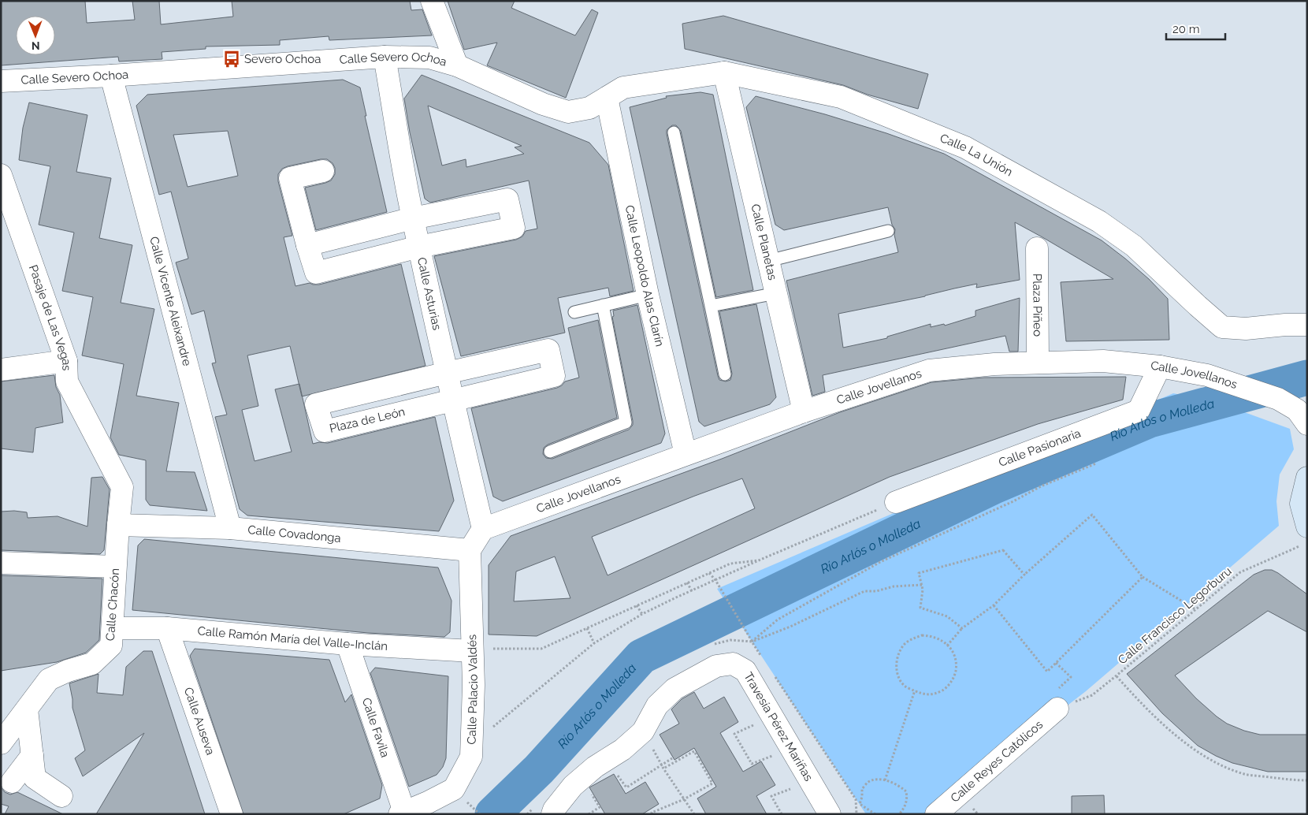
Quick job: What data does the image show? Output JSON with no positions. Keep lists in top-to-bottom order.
{
  "streets": {
    "street": [
      "Calle Severo Ochoa",
      "Calle La Unión",
      "Calle Planetas",
      "Calle Leopoldo Alas Clarín",
      "Calle Asturias",
      "Calle Vicente Aleixandre",
      "Plaza Piñeo",
      "Pasaje de Las Vegas",
      "Calle Jovellanos",
      "Plaza de León",
      "Calle Pasionaria",
      "Calle Covadonga",
      "Calle Chacón",
      "Calle Ramón María del Valle-Inclán",
      "Calle Palacio Valdés",
      "Calle Auseva",
      "Travesía Pérez Mariñas",
      "Calle Favila",
      "Calle Reyes Católicos"
    ],
    "path": ["Calle Francisco Legorburu"]
  },
  "crossings": [
    ["Calle Severo Ochoa", "Calle La Unión"],
    ["Calle Severo Ochoa", "Calle Leopoldo Alas Clarín"],
    ["Calle Severo Ochoa", "Calle Asturias"],
    ["Calle Severo Ochoa", "Calle Vicente Aleixandre"],
    ["Calle La Unión", "Calle Planetas"],
    ["Calle La Unión", "Calle Leopoldo Alas Clarín"],
    ["Calle Planetas", "Calle Jovellanos"],
    ["Calle Leopoldo Alas Clarín", "Calle Jovellanos"],
    ["Calle Asturias", "Calle Jovellanos"],
    ["Calle Asturias", "Plaza de León"],
    ["Calle Vicente Aleixandre", "Calle Covadonga"],
    ["Plaza Piñeo", "Calle Jovellanos"],
    ["Pasaje de Las Vegas", "Calle Covadonga"],
    ["Pasaje de Las Vegas", "Calle Chacón"],
    ["Calle Jovellanos", "Calle Pasionaria"],
    ["Calle Covadonga", "Calle Chacón"],
    ["Calle Covadonga", "Calle Palacio Valdés"],
    ["Calle Chacón", "Calle Ramón María del Valle-Inclán"],
    ["Calle Francisco Legorburu", "Calle Reyes Católicos"],
    ["Calle Ramón María del Valle-Inclán", "Calle Palacio Valdés"],
    ["Calle Ramón María del Valle-Inclán", "Calle Auseva"],
    ["Calle Ramón María del Valle-Inclán", "Calle Favila"],
    ["Calle Palacio Valdés", "Calle Favila"]
  ],
  "water": ["Río Arlós o Molleda"],
  "places": {
    "bus stop": ["Severo Ochoa"]
  },
  "scale_bar": "20 m",
  "north": "bottom"
}
